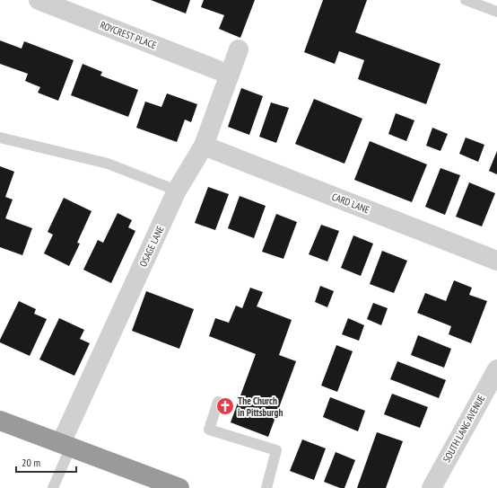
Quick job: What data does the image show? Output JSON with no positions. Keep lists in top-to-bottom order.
{
  "streets": {
    "street": [
      "ROYCREST PLACE",
      "CARD LANE",
      "OSAGE LANE",
      "SOUTH LANG AVENUE"
    ]
  },
  "crossings": [
    ["CARD LANE", "OSAGE LANE"]
  ],
  "places": {
    "church": ["The Church in Pittsburgh"]
  },
  "scale_bar": "20 m"
}
